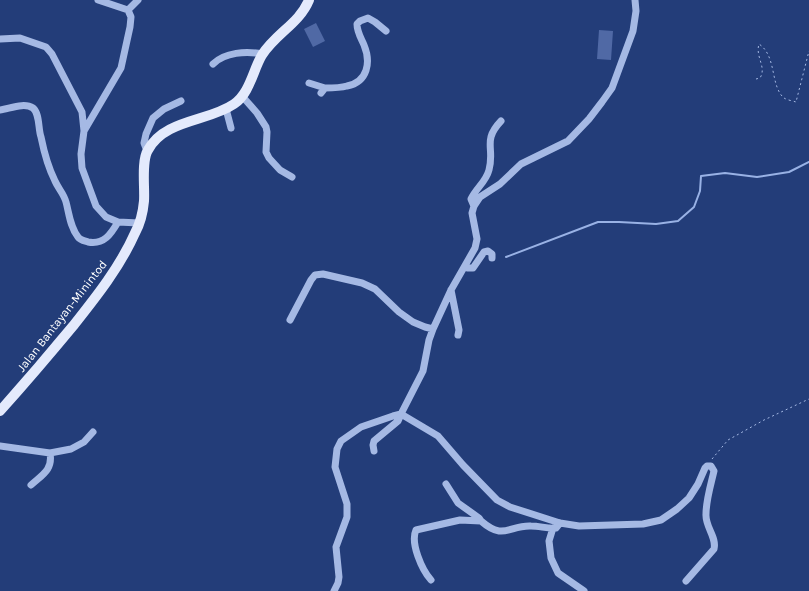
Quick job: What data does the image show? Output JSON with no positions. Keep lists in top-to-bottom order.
{
  "streets": {
    "main road": ["Jalan Bantayan-Minintod"]
  }
}
